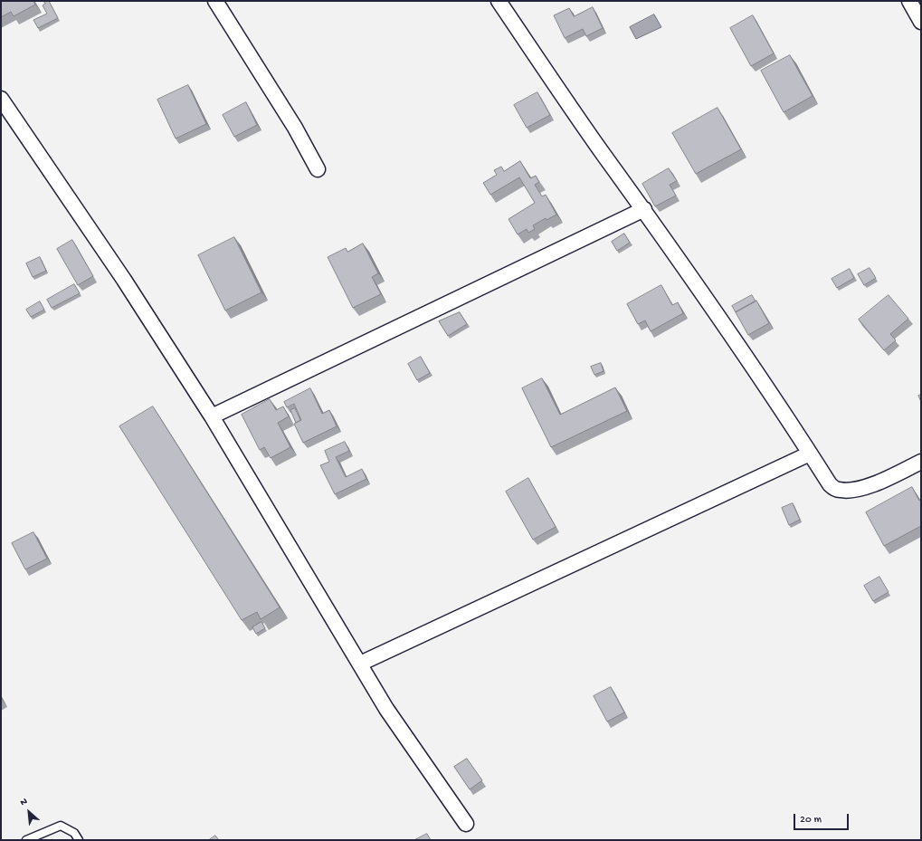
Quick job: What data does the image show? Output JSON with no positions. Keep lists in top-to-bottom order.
{
  "scale_bar": "20 m",
  "north": "top left"
}
